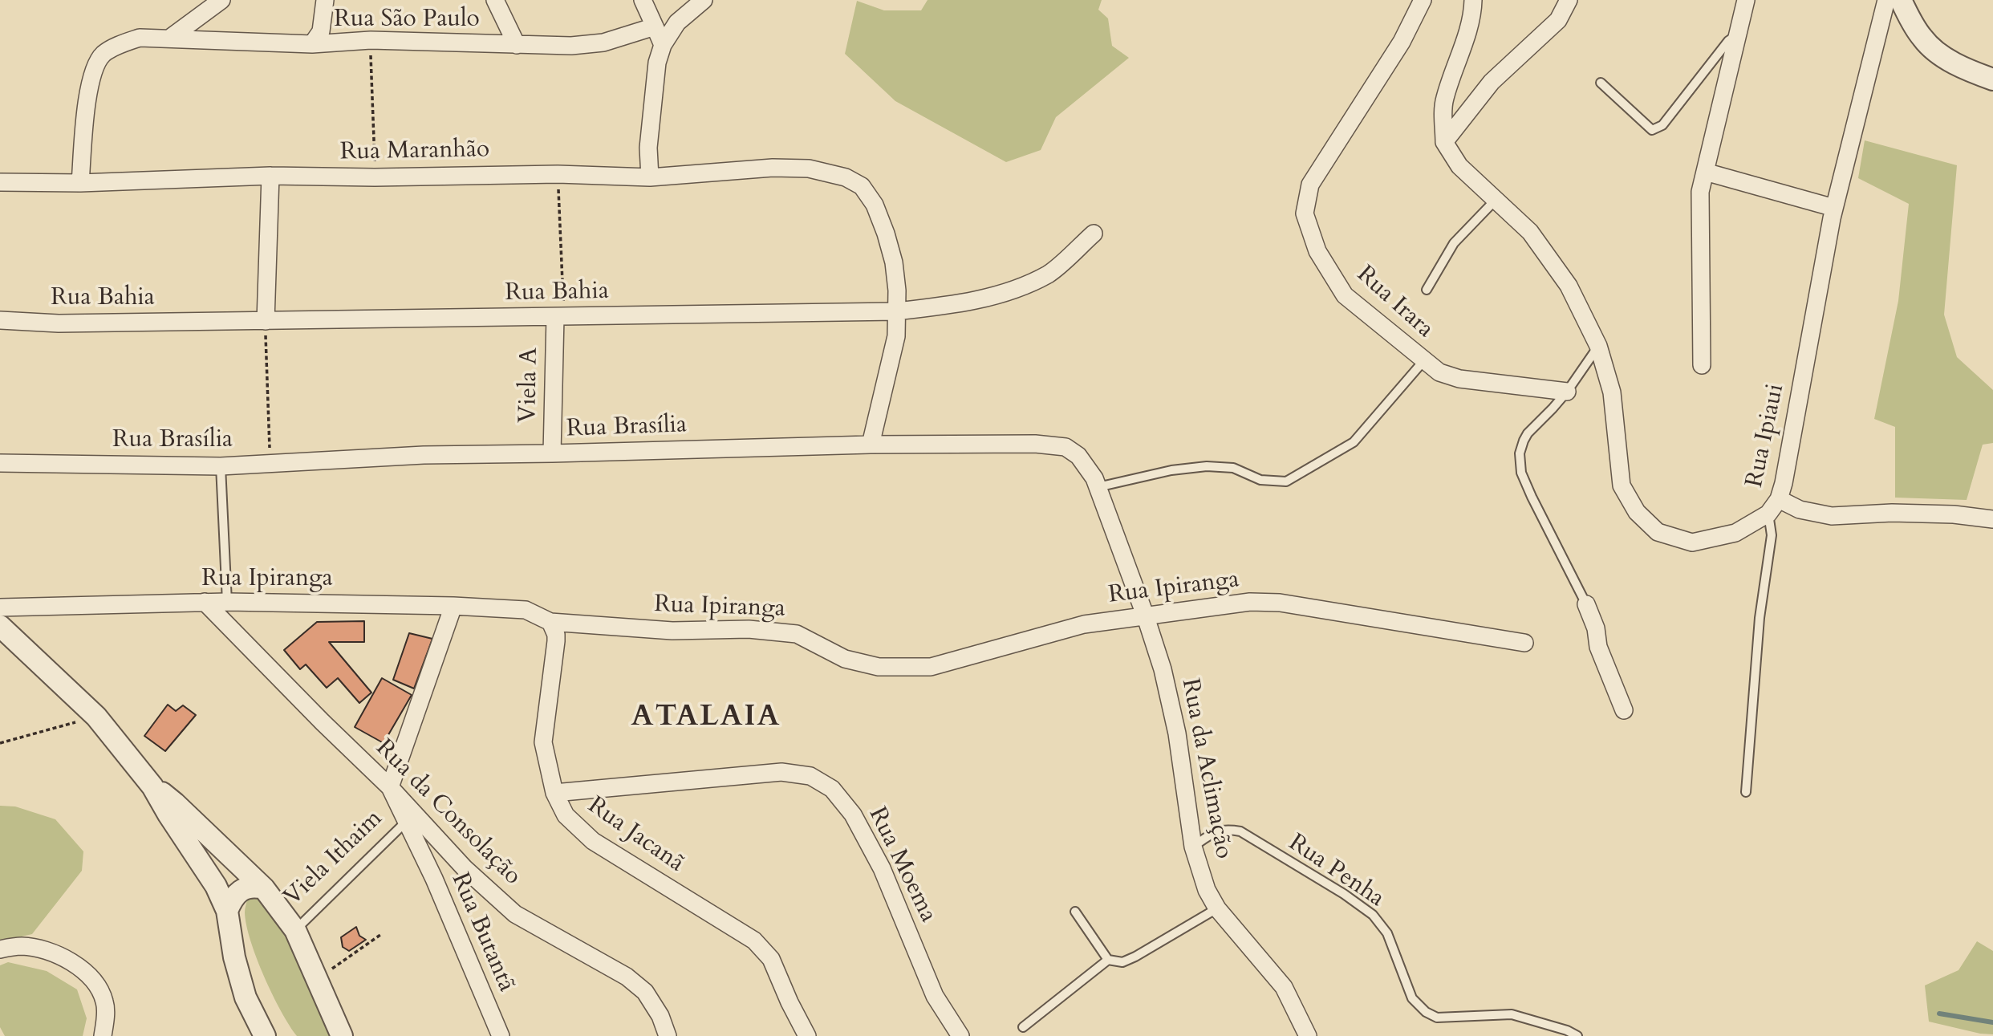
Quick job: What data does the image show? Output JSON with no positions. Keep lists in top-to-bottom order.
{
  "streets": {
    "street": [
      "Rua São Paulo",
      "Rua Maranhão",
      "Rua Bahia",
      "Rua Irara",
      "Viela A",
      "Rua Brasília",
      "Rua Ipiaui",
      "Rua Ipiranga",
      "Rua da Aclimação",
      "Rua da Consolação",
      "Rua Jacanã",
      "Viela Ithaim",
      "Rua Moema",
      "Rua Butantã"
    ],
    "lane": ["Rua Penha"]
  },
  "crossings": [
    ["Rua São Paulo", "Rua Maranhão"],
    ["Rua Maranhão", "Rua Bahia"],
    ["Rua Maranhão", "Rua Brasília"],
    ["Rua Bahia", "Viela A"],
    ["Viela A", "Rua Brasília"],
    ["Rua Brasília", "Rua Ipiranga"],
    ["Rua Brasília", "Rua da Aclimação"],
    ["Rua Ipiranga", "Rua da Aclimação"],
    ["Rua Ipiranga", "Rua da Consolação"],
    ["Rua Ipiranga", "Rua Jacanã"],
    ["Rua Ipiranga", "Viela Ithaim"],
    ["Rua da Aclimação", "Rua Penha"],
    ["Rua da Consolação", "Viela Ithaim"],
    ["Rua da Consolação", "Rua Butantã"],
    ["Rua Jacanã", "Rua Moema"],
    ["Viela Ithaim", "Rua Butantã"]
  ],
  "districts": ["ATALAIA"]
}
